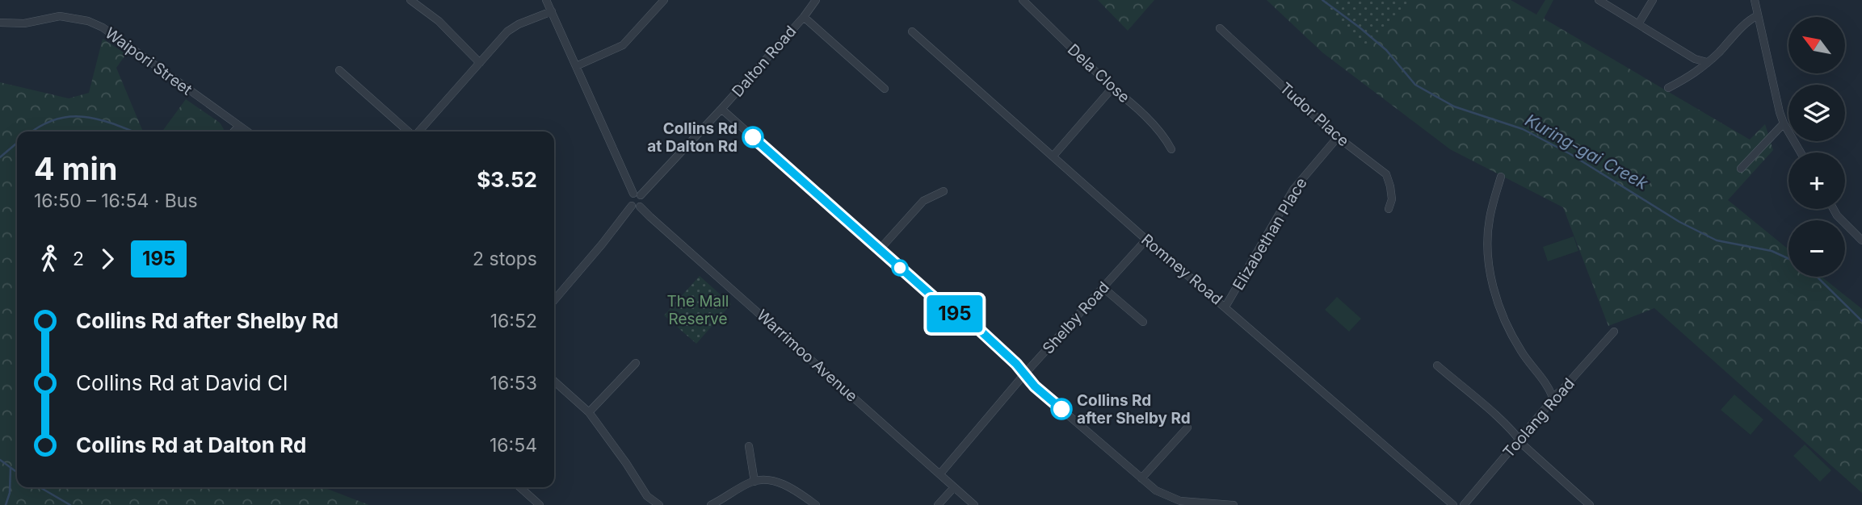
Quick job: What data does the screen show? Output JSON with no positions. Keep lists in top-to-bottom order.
{
  "streets": {
    "street": [
      "Waipori Street",
      "Dalton Road",
      "Dela Close",
      "Tudor Place",
      "Elizabethan Place",
      "Romney Road",
      "Shelby Road",
      "Warrimoo Avenue",
      "Toolang Road"
    ]
  },
  "crossings": [
    ["Tudor Place", "Elizabethan Place"],
    ["Elizabethan Place", "Romney Road"],
    ["Romney Road", "Shelby Road"],
    ["Shelby Road", "Warrimoo Avenue"]
  ],
  "water": ["Kuring-gai Creek"],
  "parks": ["The Mall Reserve"],
  "places": ["Collins Rd at Dalton Rd", "Collins Rd after Shelby Rd"],
  "lines": ["bus line 195"],
  "north": "top left",
  "page": {
    "on_map": "195",
    "map_buttons": ["+", "−"],
    "heading": ["4 min", "16:50 – 16:54 · Bus", "$3.52"],
    "legs": ["2", "195", "2 stops"],
    "list": [
      {
        "name": "Collins Rd after Shelby Rd",
        "value": "16:52"
      },
      {
        "name": "Collins Rd at David Cl",
        "value": "16:53"
      },
      {
        "name": "Collins Rd at Dalton Rd",
        "value": "16:54"
      }
    ]
  }
}
